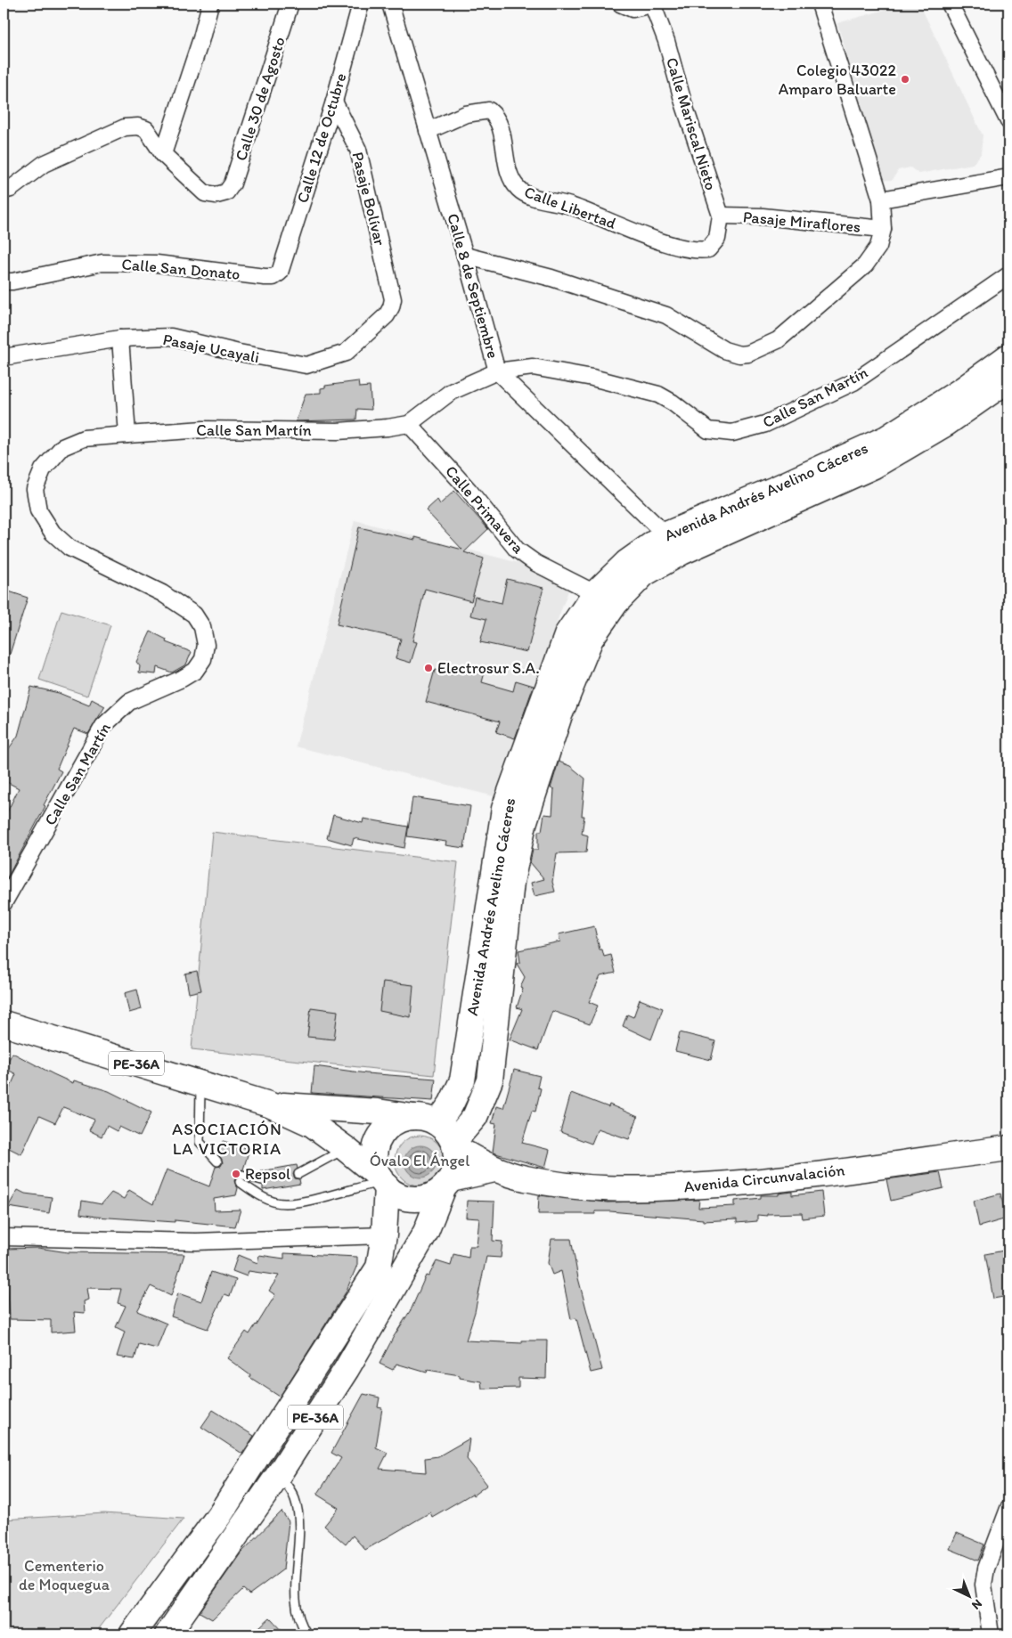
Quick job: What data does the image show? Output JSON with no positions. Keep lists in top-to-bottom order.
{
  "streets": {
    "main road": ["Avenida Andrés Avelino Cáceres", "PE-36A", "Avenida Circunvalación"],
    "street": [
      "Calle 30 de Agosto",
      "Calle Mariscal Nieto",
      "Calle 12 de Octubre",
      "Pasaje Bolívar",
      "Calle Libertad",
      "Pasaje Miraflores",
      "Calle San Donato",
      "Calle 8 de Septiembre",
      "Pasaje Ucayali",
      "Calle San Martín",
      "Calle Primavera"
    ]
  },
  "crossings": [
    ["Calle Mariscal Nieto", "Calle Libertad"],
    ["Calle Mariscal Nieto", "Pasaje Miraflores"],
    ["Calle 12 de Octubre", "Pasaje Bolívar"],
    ["Calle 12 de Octubre", "Calle San Donato"],
    ["Pasaje Bolívar", "Pasaje Ucayali"],
    ["Calle Libertad", "Calle 8 de Septiembre"],
    ["Calle 8 de Septiembre", "Calle San Martín"],
    ["Calle 8 de Septiembre", "Avenida Andrés Avelino Cáceres"],
    ["Calle San Martín", "Calle Primavera"],
    ["Avenida Andrés Avelino Cáceres", "Calle Primavera"],
    ["Avenida Andrés Avelino Cáceres", "PE-36A"],
    ["Avenida Andrés Avelino Cáceres", "Avenida Circunvalación"],
    ["PE-36A", "Avenida Circunvalación"]
  ],
  "districts": ["ASOCIACIÓN LA VICTORIA"],
  "parks": ["Óvalo El Ángel", "Cementerio de Moquegua"],
  "places": ["Colegio 43022 Amparo Baluarte", "Electrosur S.A.", "Repsol"],
  "north": "bottom right"
}
